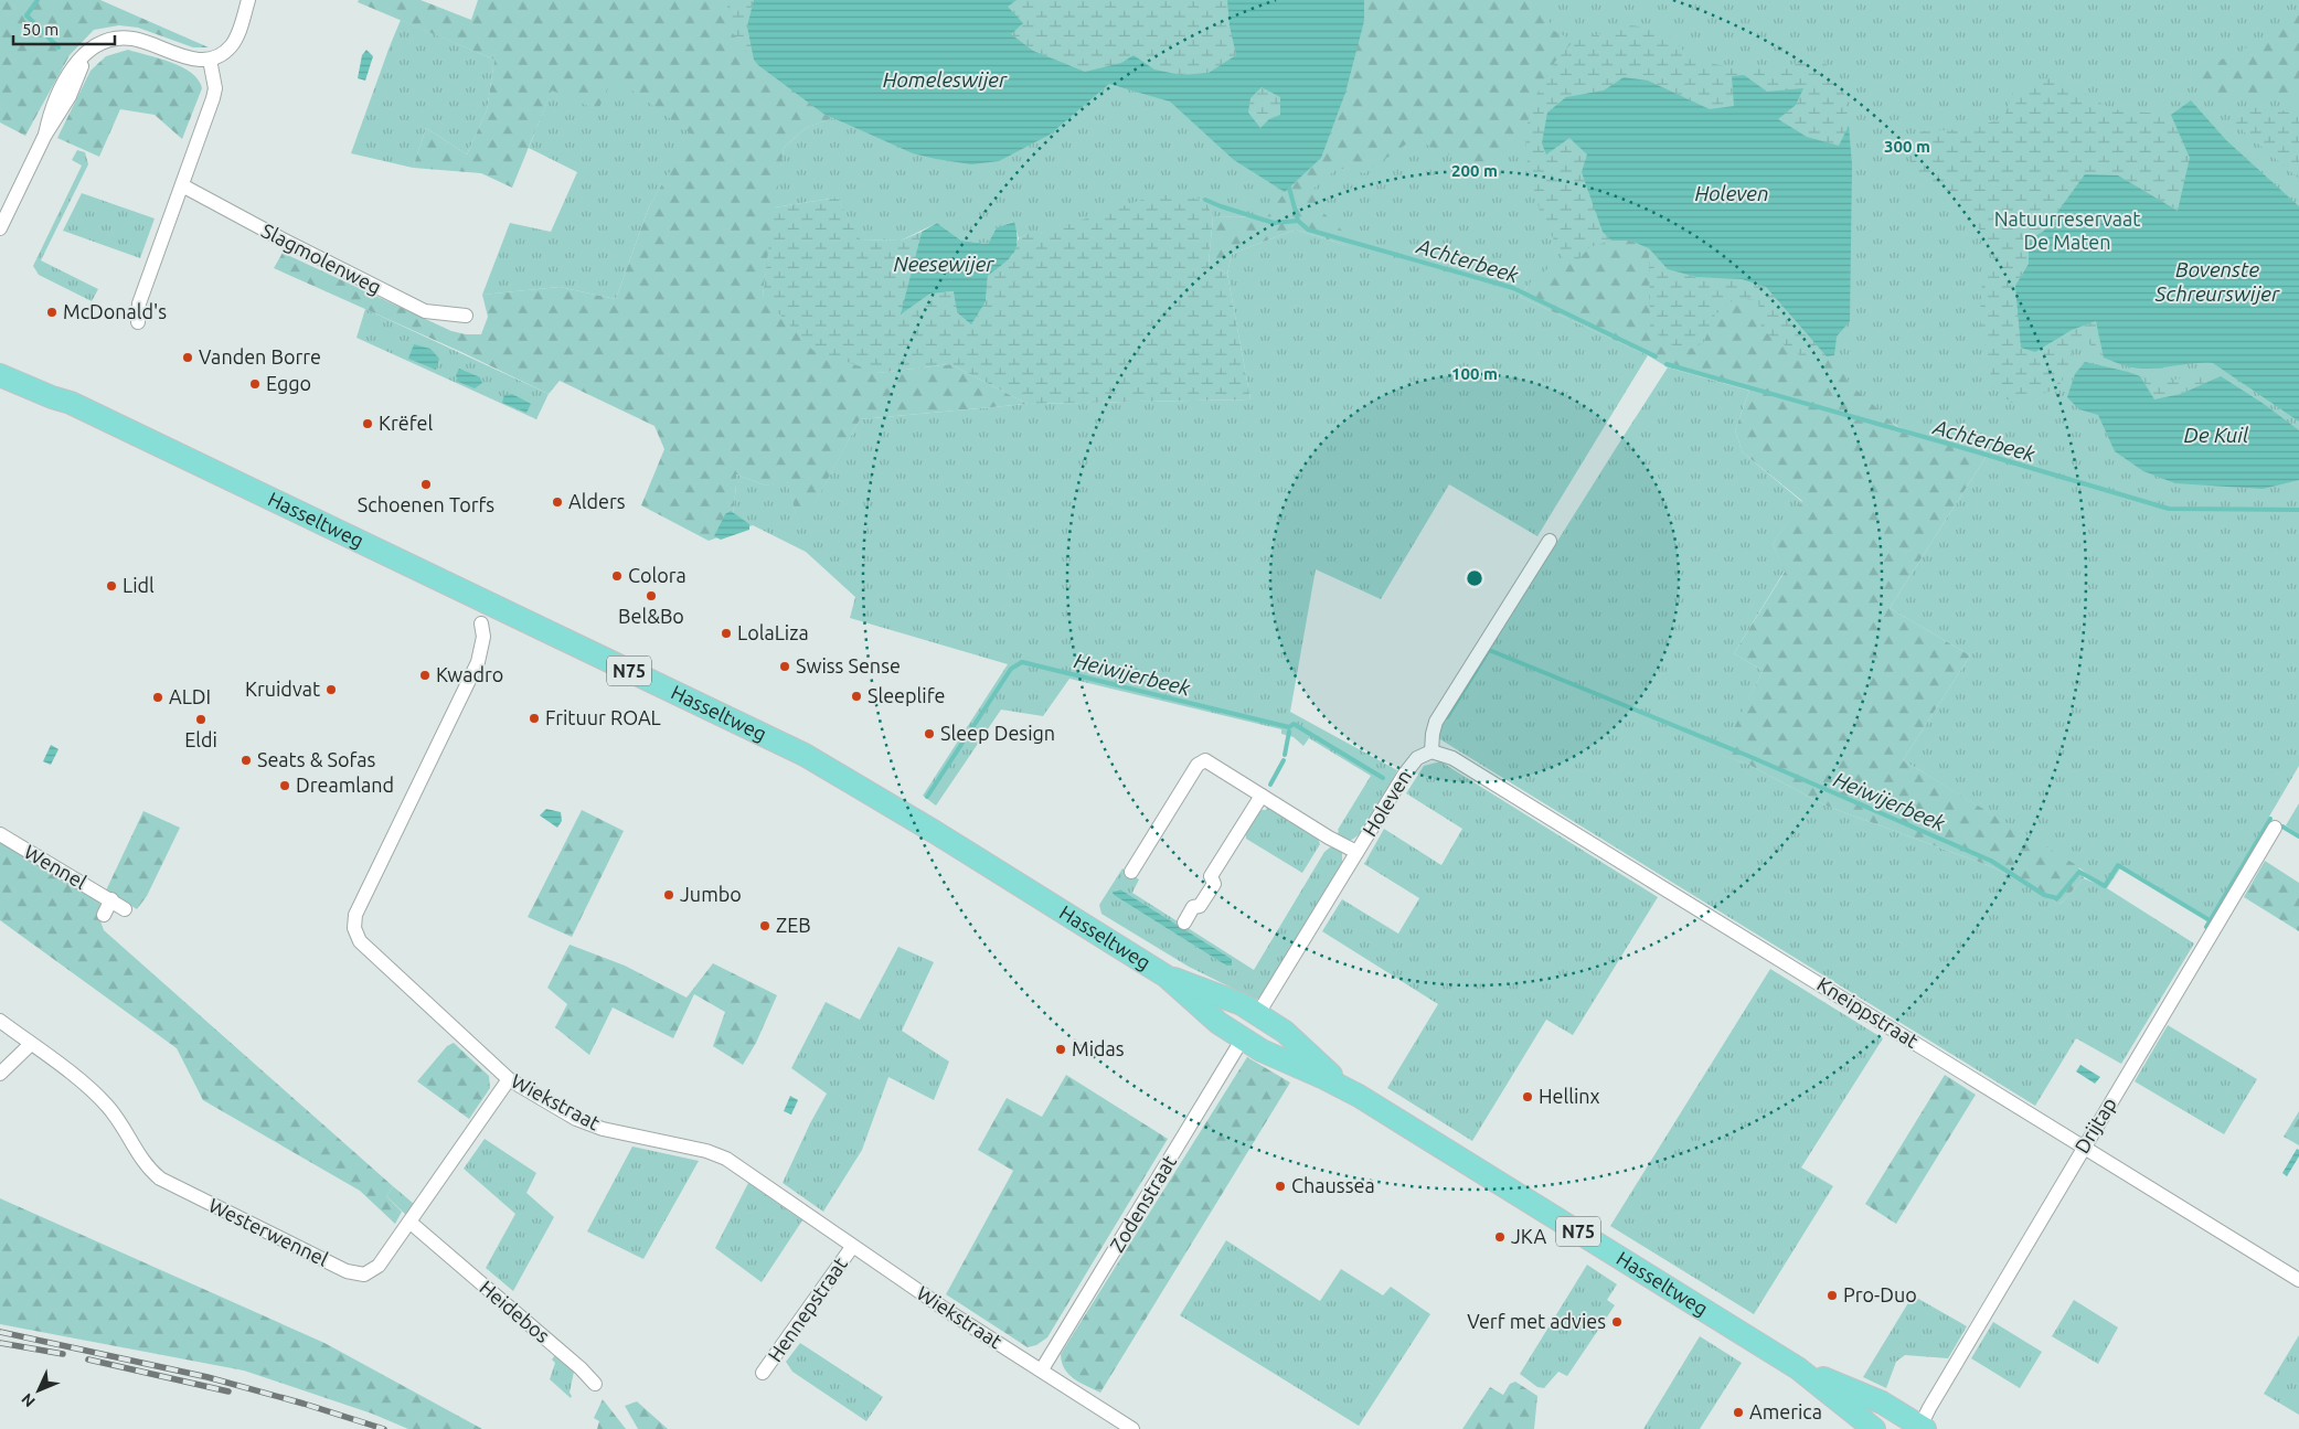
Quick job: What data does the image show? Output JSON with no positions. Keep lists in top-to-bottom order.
{
  "streets": {
    "main road": ["Hasseltweg", "N75"],
    "street": [
      "Slagmolenweg",
      "Holeven",
      "Wennel",
      "Kneippstraat",
      "Wiekstraat",
      "Drijtap",
      "Zodenstraat",
      "Westerwennel",
      "Hennepstraat",
      "Heidebos"
    ]
  },
  "crossings": [
    ["Hasseltweg", "Holeven"],
    ["Hasseltweg", "Drijtap"],
    ["Hasseltweg", "Zodenstraat"],
    ["Holeven", "Kneippstraat"],
    ["Kneippstraat", "Drijtap"],
    ["Wiekstraat", "Zodenstraat"],
    ["Wiekstraat", "Westerwennel"],
    ["Wiekstraat", "Hennepstraat"],
    ["Westerwennel", "Heidebos"]
  ],
  "water": [
    "Homeleswijer",
    "Holeven",
    "Achterbeek",
    "Neesewijer",
    "Bovenste Schreurswijer",
    "De Kuil",
    "Heiwijerbeek"
  ],
  "parks": ["Natuurreservaat De Maten"],
  "places": [
    "McDonald's",
    "Vanden Borre",
    "Eggo",
    "Krëfel",
    "Schoenen Torfs",
    "Alders",
    "Colora",
    "Lidl",
    "Bel&Bo",
    "LolaLiza",
    "Swiss Sense",
    "Kwadro",
    "Kruidvat",
    "Sleeplife",
    "ALDI",
    "Frituur ROAL",
    "Eldi",
    "Sleep Design",
    "Seats & Sofas",
    "Dreamland",
    "Jumbo",
    "ZEB",
    "Midas",
    "Hellinx",
    "Chaussea",
    "JKA",
    "Pro-Duo",
    "Verf met advies",
    "America"
  ],
  "scale_bar": "50 m",
  "north": "bottom left",
  "rings": ["300 m", "200 m", "100 m"]
}
